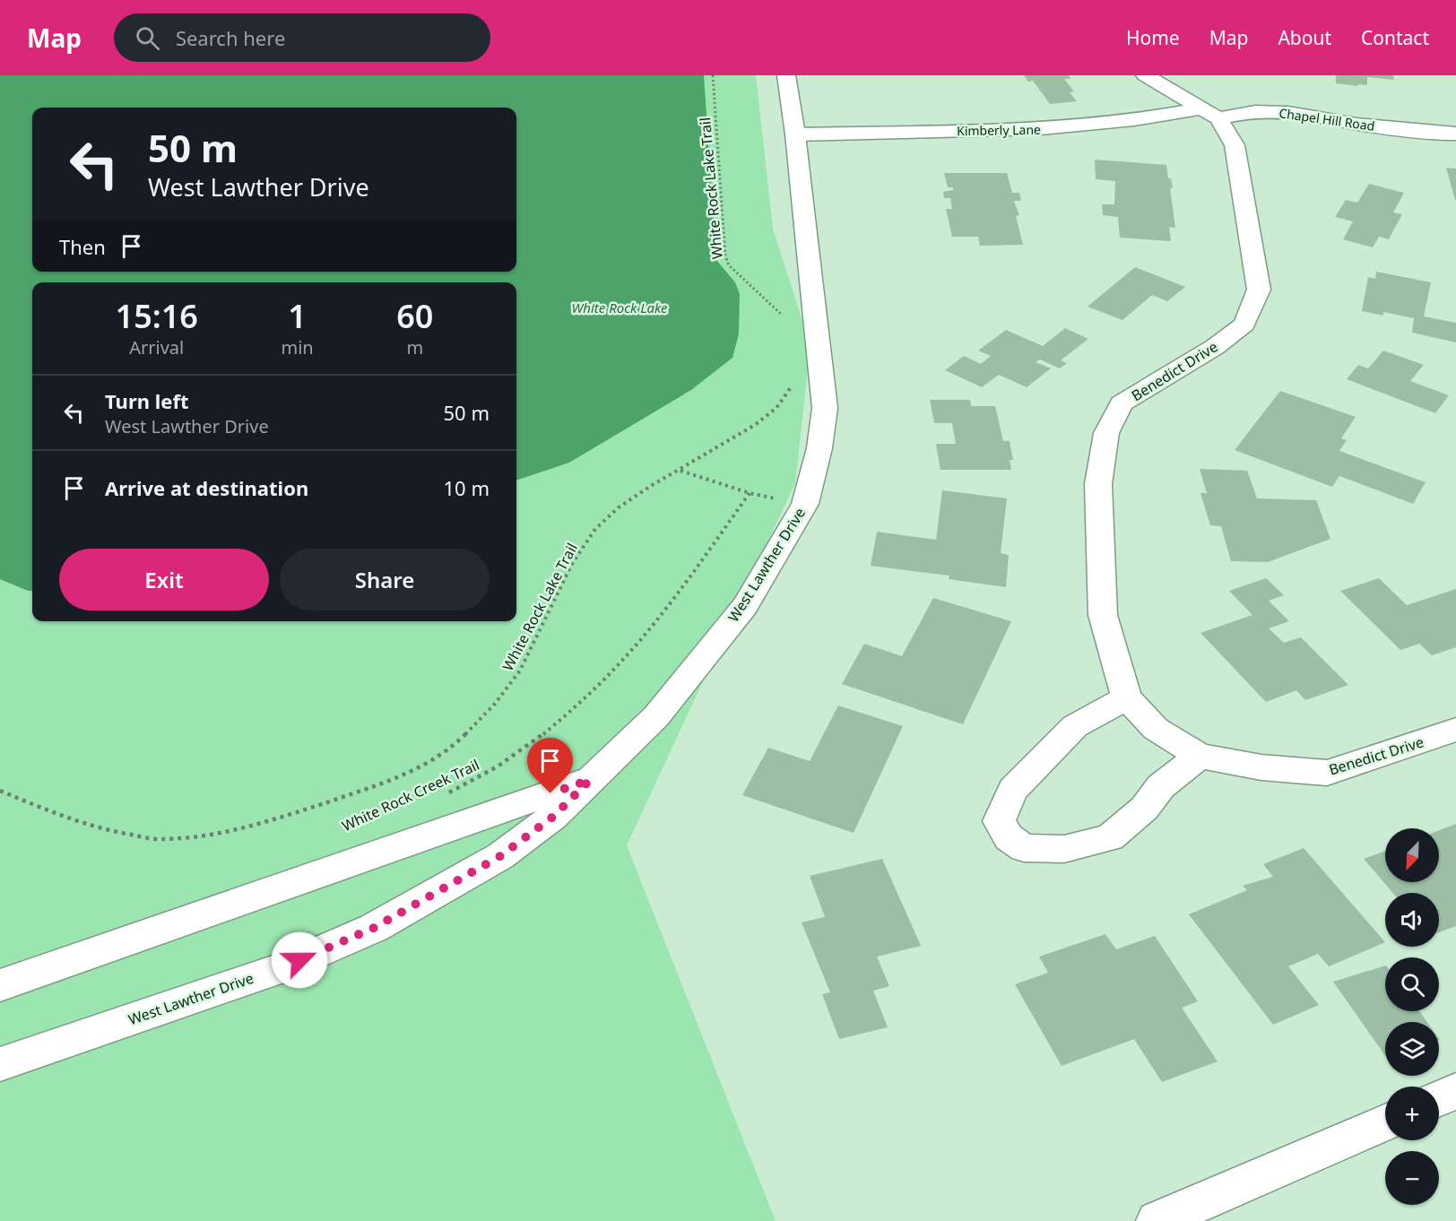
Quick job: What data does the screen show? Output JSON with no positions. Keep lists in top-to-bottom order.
{
  "streets": {
    "street": [
      "Chapel Hill Road",
      "Kimberly Lane",
      "Benedict Drive",
      "West Lawther Drive"
    ],
    "path": ["White Rock Lake Trail", "White Rock Creek Trail"]
  },
  "crossings": [
    ["Chapel Hill Road", "Kimberly Lane"],
    ["Chapel Hill Road", "Benedict Drive"],
    ["Kimberly Lane", "Benedict Drive"],
    ["Kimberly Lane", "West Lawther Drive"],
    ["White Rock Lake Trail", "White Rock Creek Trail"]
  ],
  "water": ["White Rock Lake"],
  "north": "bottom left",
  "page": {
    "header": "Map",
    "search": "Search here",
    "nav": [
      "Home",
      "Map",
      "About",
      "Contact"
    ],
    "turn": ["50 m", "West Lawther Drive"],
    "then": "Then",
    "eta": [
      "15:16",
      "Arrival",
      "1",
      "min",
      "60",
      "m"
    ],
    "list": [
      {
        "name": "Turn left",
        "note": "West Lawther Drive",
        "value": "50 m"
      },
      {
        "name": "Arrive at destination",
        "value": "10 m"
      }
    ],
    "buttons": ["Exit", "Share"],
    "map_buttons": ["+", "−"]
  }
}
